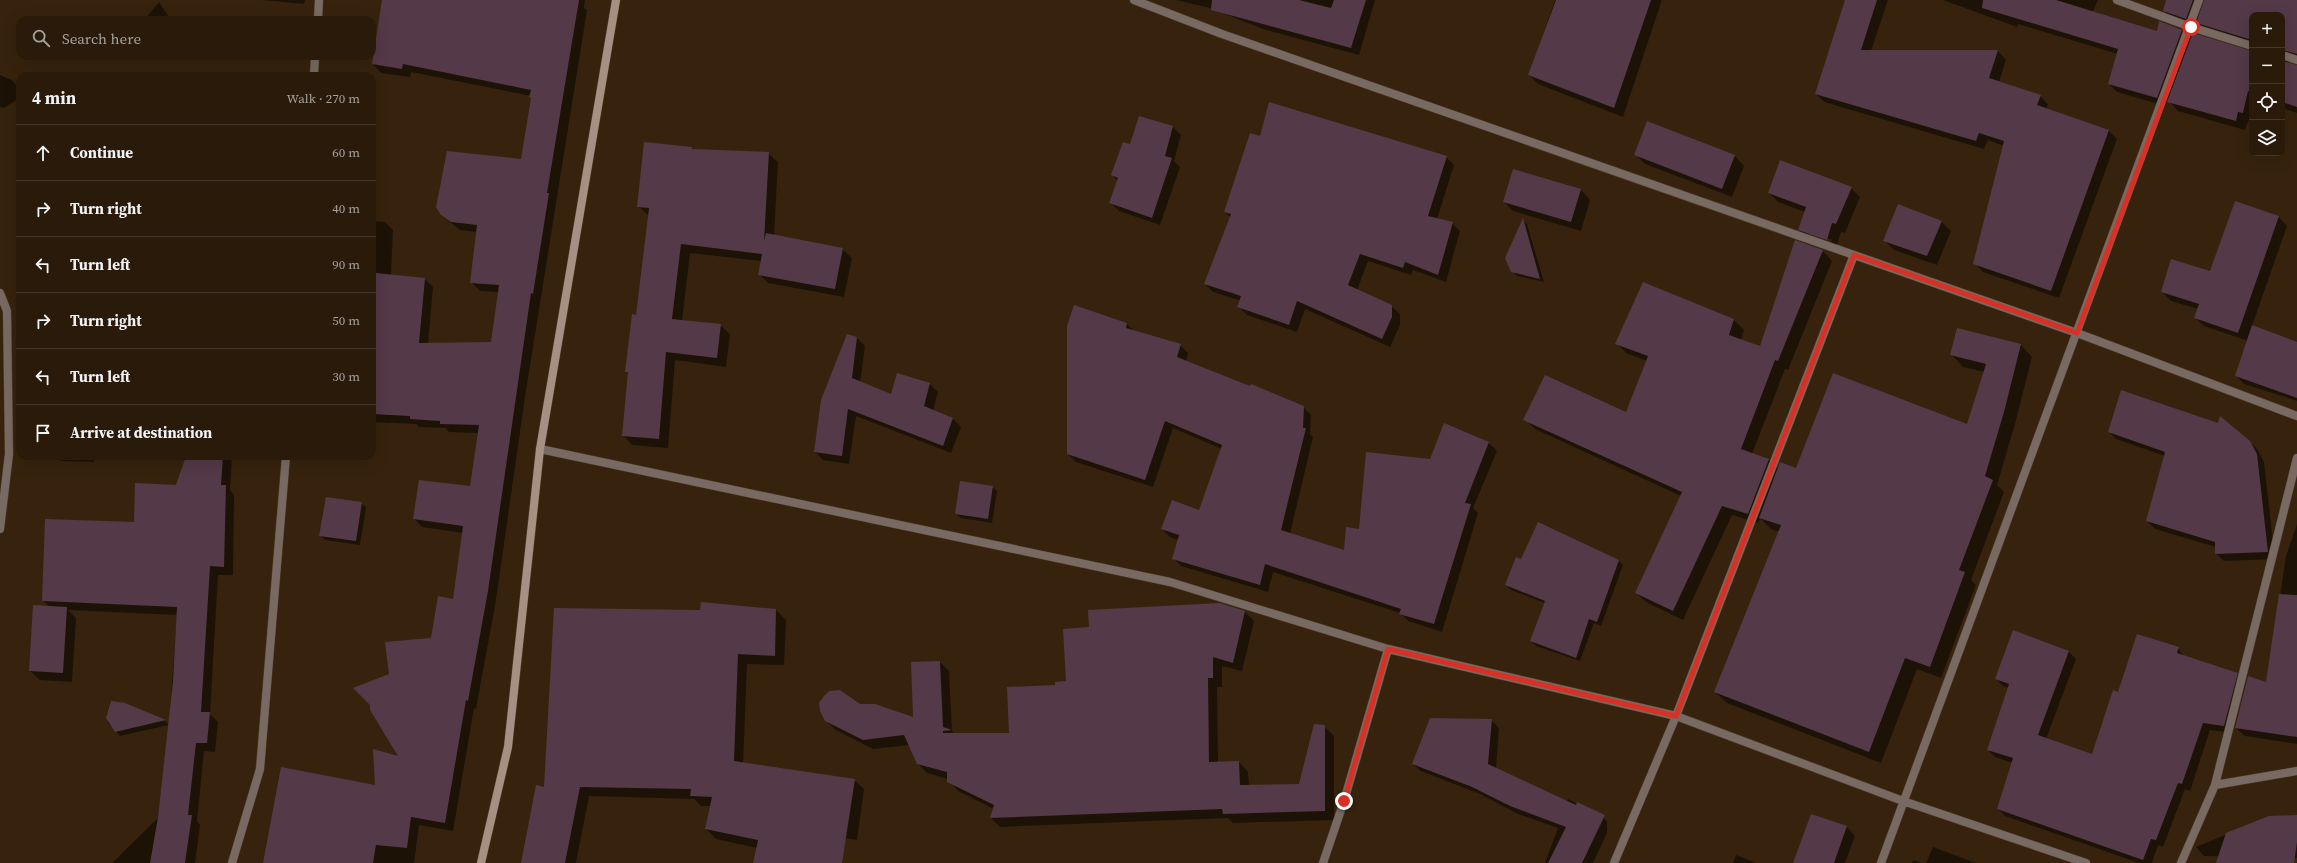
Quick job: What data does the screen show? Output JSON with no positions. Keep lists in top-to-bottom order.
{
  "page": {
    "map_buttons": ["+", "−"],
    "search": "Search here",
    "heading": ["4 min", "Walk · 270 m"],
    "list": [
      ["Continue", "60 m"],
      ["Turn right", "40 m"],
      ["Turn left", "90 m"],
      ["Turn right", "50 m"],
      ["Turn left", "30 m"],
      "Arrive at destination"
    ]
  }
}
